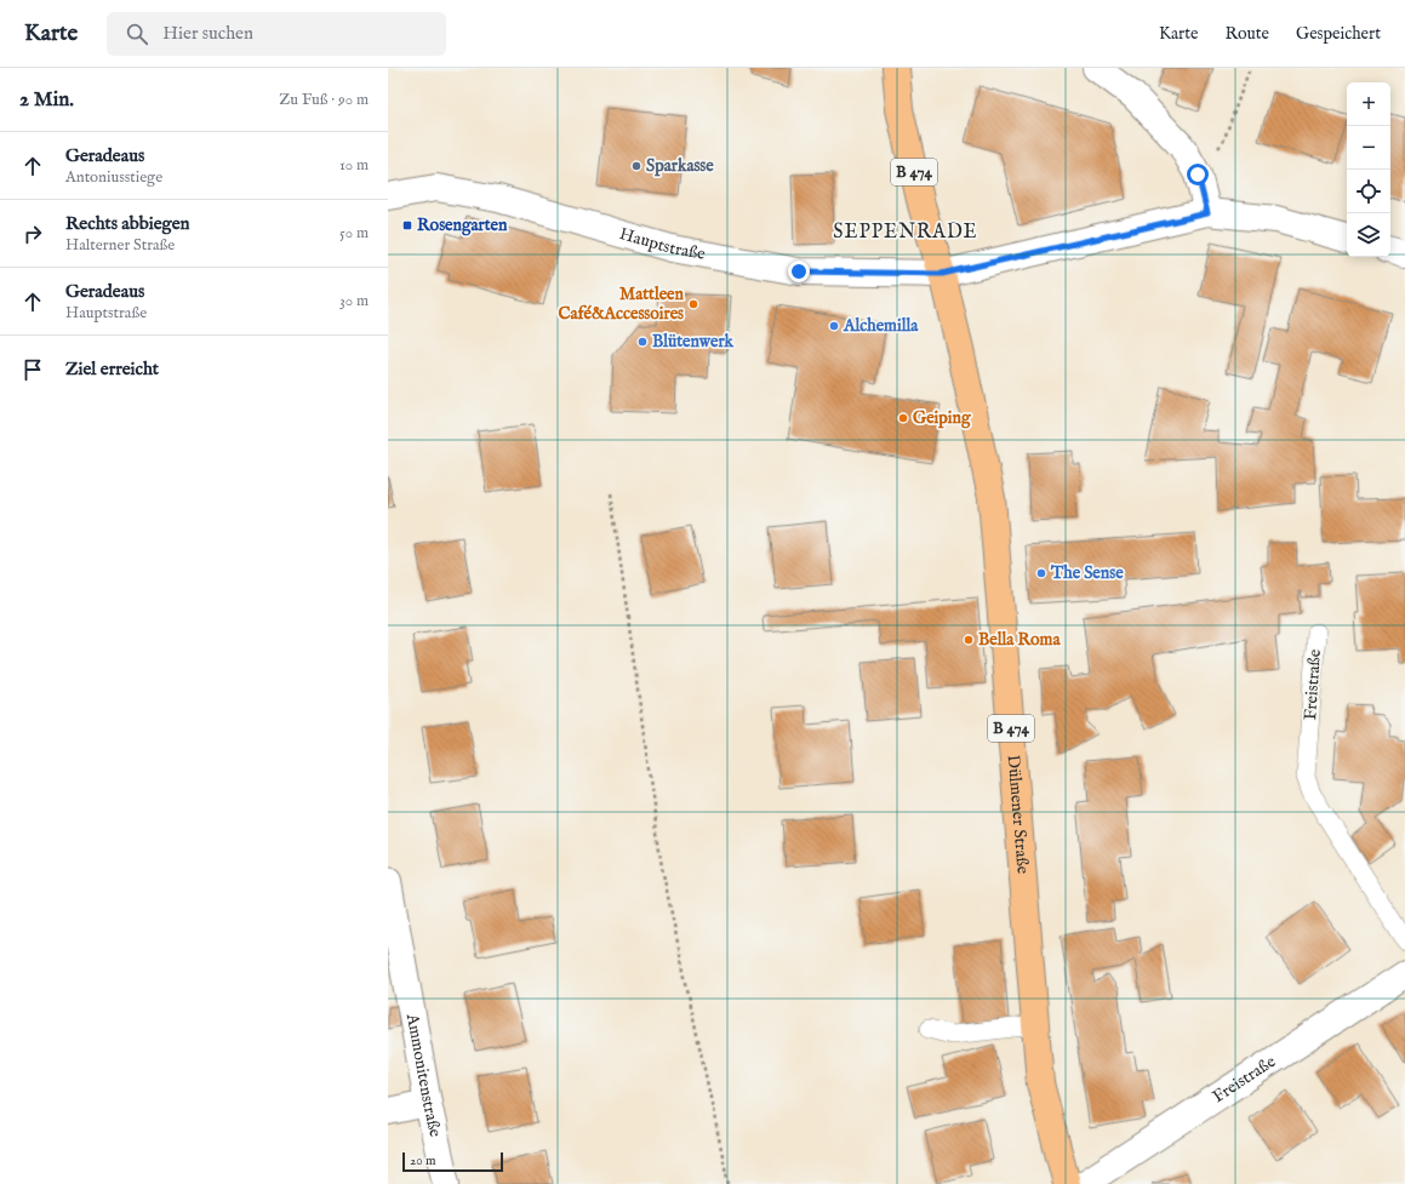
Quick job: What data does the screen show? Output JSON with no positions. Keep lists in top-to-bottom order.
{
  "streets": {
    "main road": ["B 474", "Dülmener Straße"],
    "street": ["Hauptstraße", "Freistraße", "Ammonitenstraße"]
  },
  "crossings": [
    ["B 474", "Hauptstraße"],
    ["B 474", "Dülmener Straße"],
    ["Hauptstraße", "Dülmener Straße"]
  ],
  "districts": ["SEPPENRADE"],
  "places": {
    "other": [
      "Sparkasse",
      "Mattleen Café&Accessoires",
      "Alchemilla",
      "Blütenwerk",
      "Geiping",
      "The Sense",
      "Bella Roma"
    ],
    "transit": ["Rosengarten"]
  },
  "scale_bar": "20 m",
  "page": {
    "header": "Karte",
    "search": "Hier suchen",
    "nav": ["Karte", "Route", "Gespeichert"],
    "heading": ["2 Min.", "Zu Fuß · 90 m"],
    "map_buttons": ["+", "−"],
    "list": [
      ["Geradeaus", "Antoniusstiege", "10 m"],
      ["Rechts abbiegen", "Halterner Straße", "50 m"],
      ["Geradeaus", "Hauptstraße", "30 m"],
      "Ziel erreicht"
    ],
    "scale": "20 m"
  }
}
